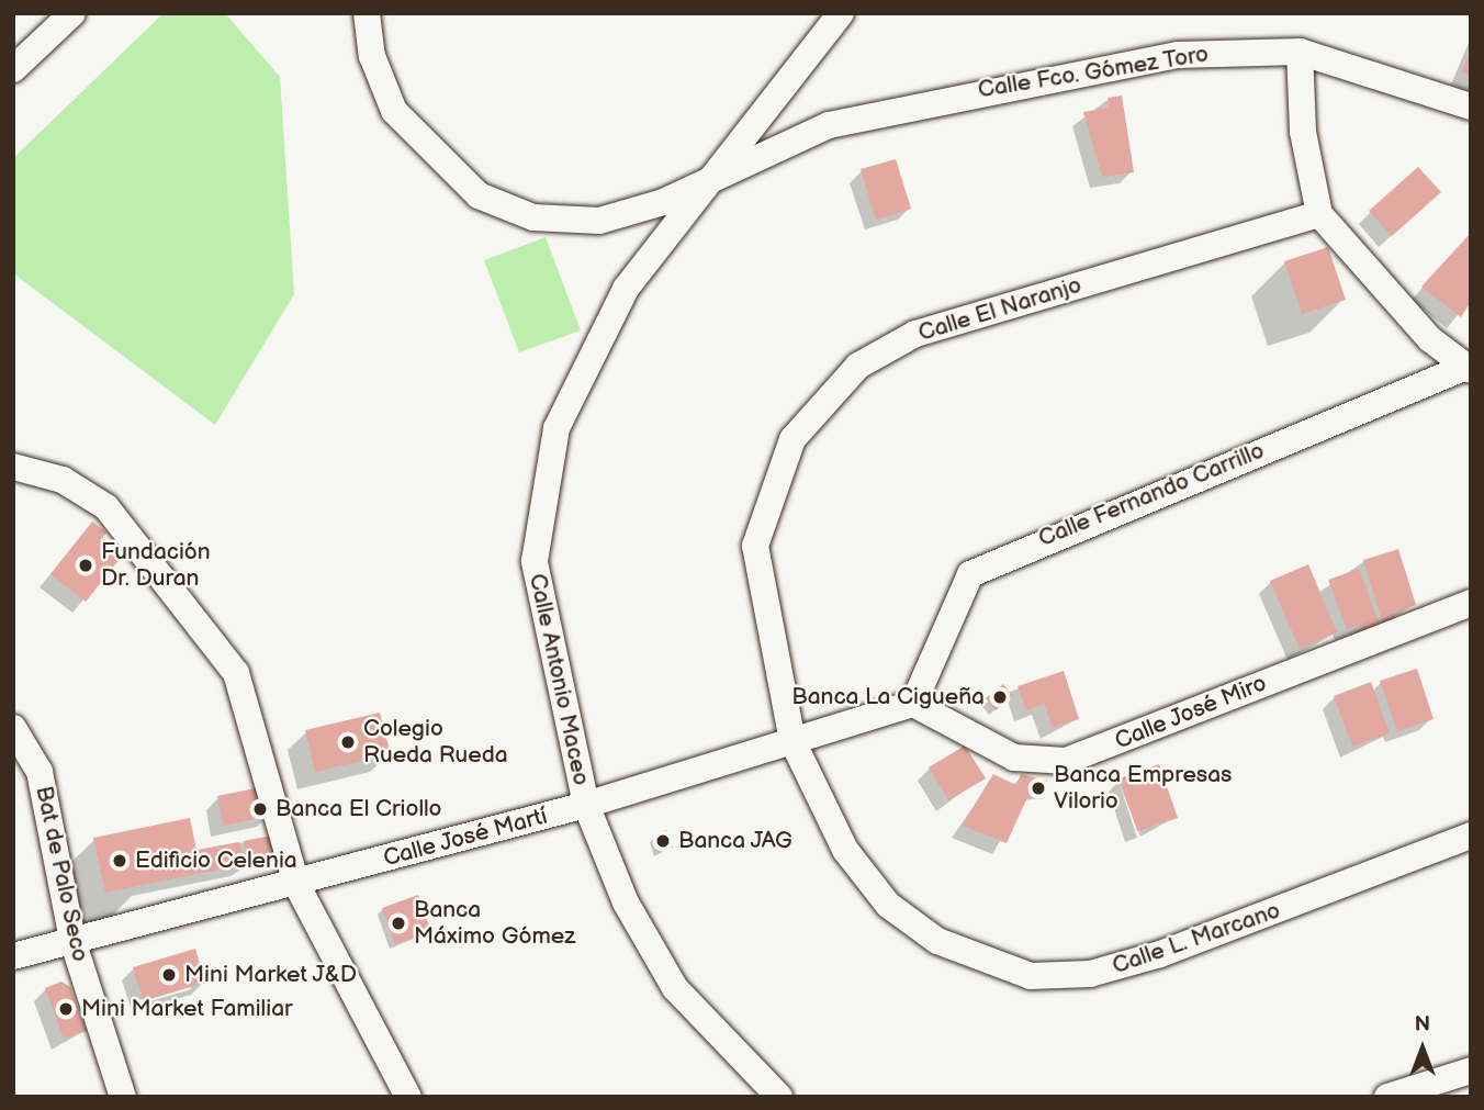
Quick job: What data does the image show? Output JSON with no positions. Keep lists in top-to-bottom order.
{
  "streets": {
    "street": [
      "Calle Fco. Gómez Toro",
      "Calle El Naranjo",
      "Calle Fernando Carrillo",
      "Calle Antonio Maceo",
      "Calle José Miro",
      "Calle José Martí",
      "Bat de Palo Seco",
      "Calle L. Marcano"
    ]
  },
  "crossings": [
    ["Calle Fco. Gómez Toro", "Calle Antonio Maceo"],
    ["Calle El Naranjo", "Calle José Martí"],
    ["Calle El Naranjo", "Calle L. Marcano"],
    ["Calle Fernando Carrillo", "Calle José Miro"],
    ["Calle Fernando Carrillo", "Calle José Martí"],
    ["Calle Antonio Maceo", "Calle José Martí"],
    ["Calle José Miro", "Calle José Martí"],
    ["Calle José Martí", "Bat de Palo Seco"],
    ["Calle José Martí", "Calle L. Marcano"]
  ],
  "places": [
    "Fundación Dr. Duran",
    "Banca La Cigueña",
    "Colegio Rueda Rueda",
    "Banca Empresas Vilorio",
    "Banca El Criollo",
    "Banca JAG",
    "Edificio Celenia",
    "Banca Máximo Gómez",
    "Mini Market J&D",
    "Mini Market Familiar"
  ],
  "north": "top"
}
